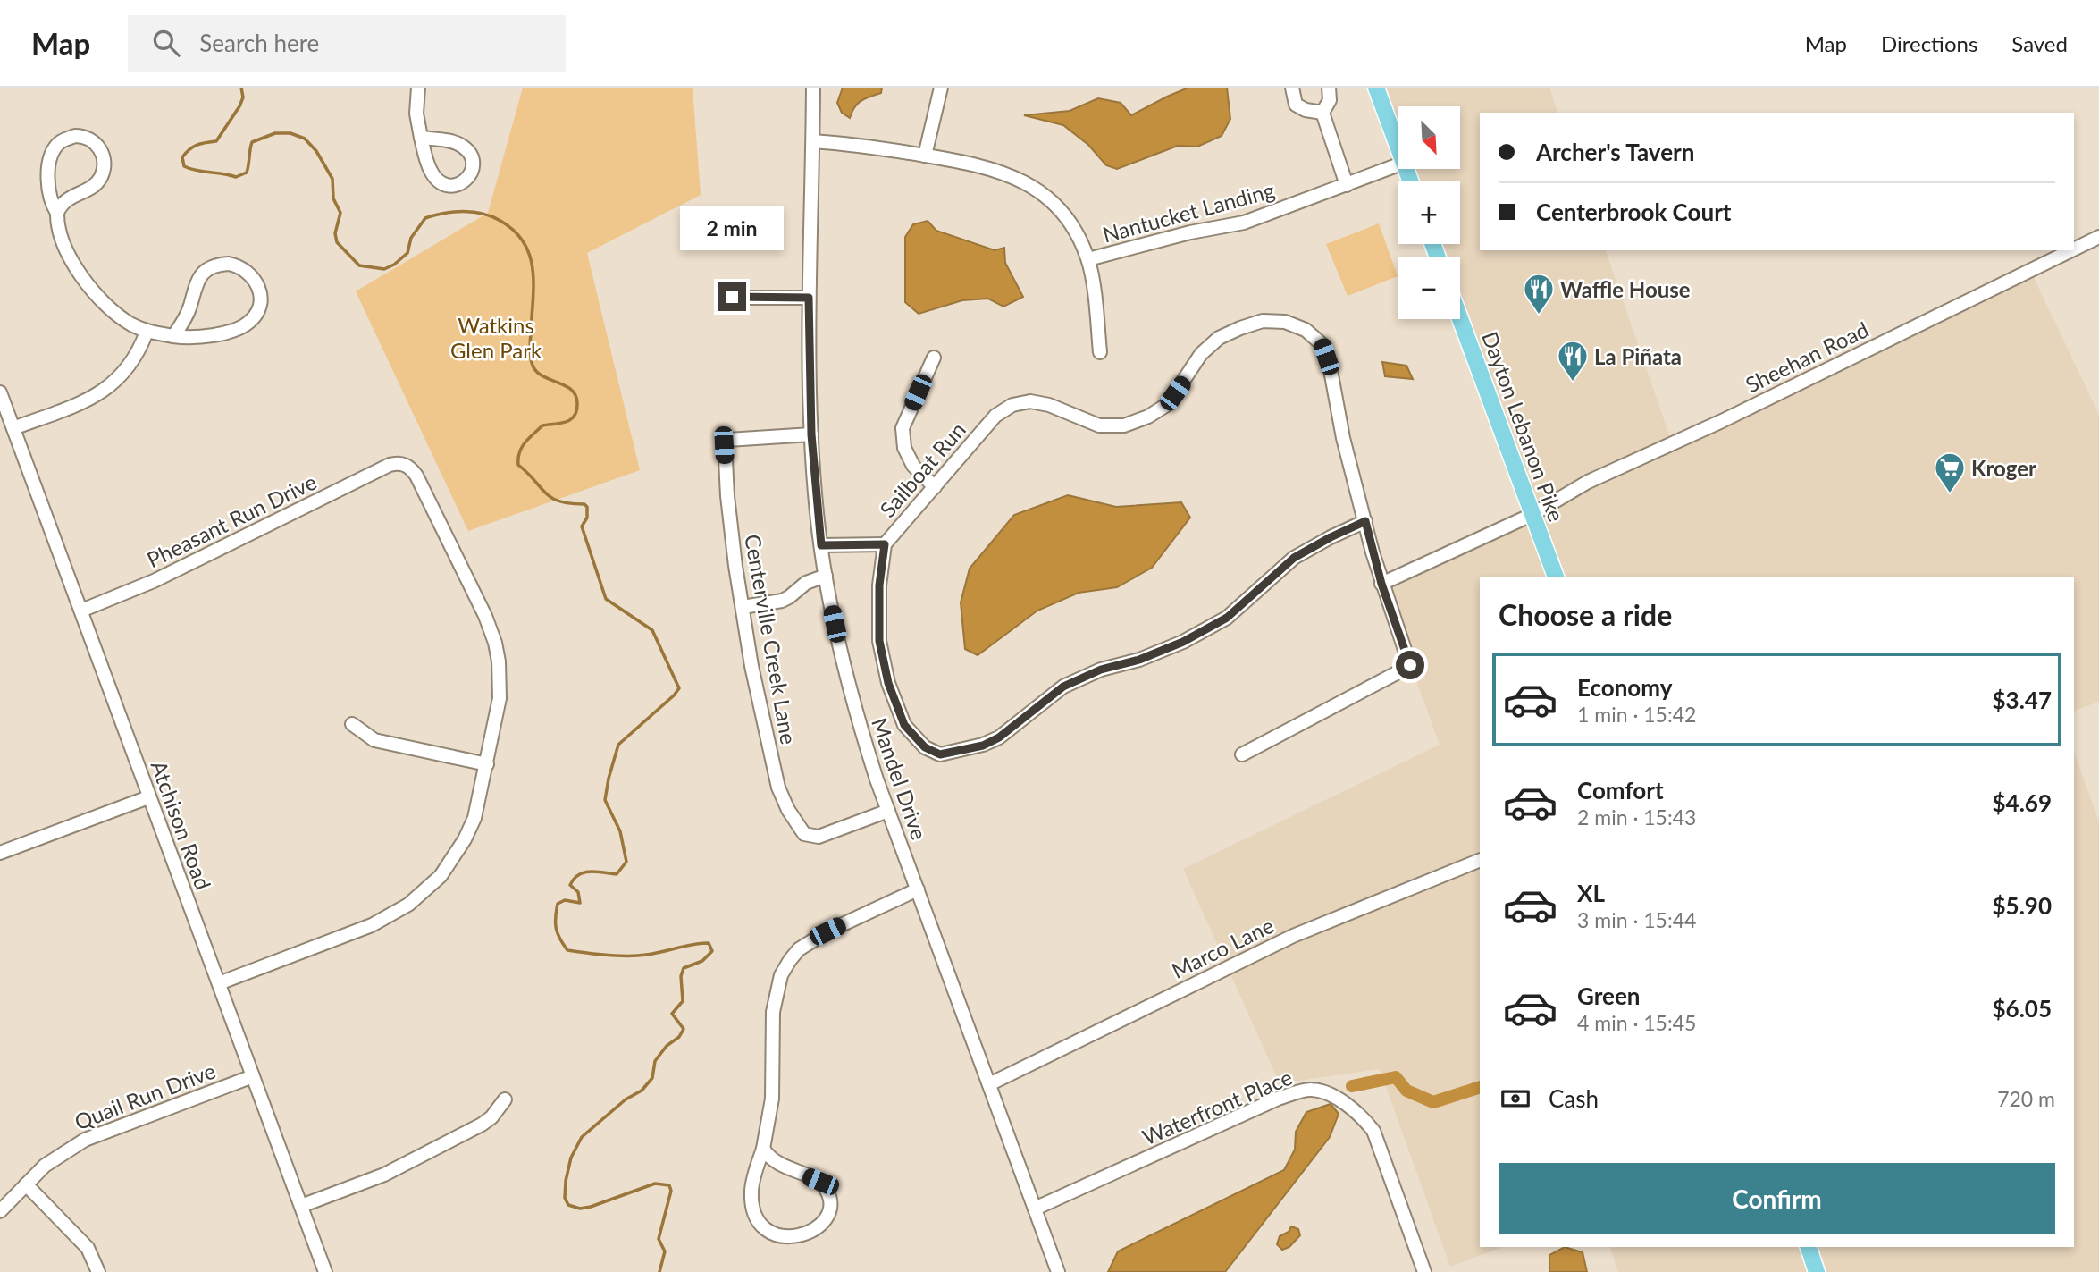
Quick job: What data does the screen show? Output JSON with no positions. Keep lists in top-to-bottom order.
{
  "streets": {
    "main road": ["Dayton Lebanon Pike"],
    "street": [
      "Nantucket Landing",
      "Sheehan Road",
      "Sailboat Run",
      "Pheasant Run Drive",
      "Centerville Creek Lane",
      "Mandel Drive",
      "Atchison Road",
      "Marco Lane",
      "Quail Run Drive",
      "Waterfront Place"
    ]
  },
  "crossings": [
    ["Sheehan Road", "Dayton Lebanon Pike"],
    ["Sheehan Road", "Sailboat Run"],
    ["Pheasant Run Drive", "Atchison Road"],
    ["Centerville Creek Lane", "Mandel Drive"],
    ["Mandel Drive", "Marco Lane"],
    ["Mandel Drive", "Waterfront Place"],
    ["Atchison Road", "Quail Run Drive"]
  ],
  "parks": ["Watkins Glen Park"],
  "places": {
    "restaurant": ["Waffle House", "La Piñata"],
    "supermarket": ["Kroger"]
  },
  "north": "bottom right",
  "page": {
    "header": "Map",
    "search": "Search here",
    "nav": ["Map", "Directions", "Saved"],
    "map_buttons": ["+", "−"],
    "banner": ["Archer's Tavern", "Centerbrook Court"],
    "bubble": "2 min",
    "heading": "Choose a ride",
    "list": [
      {
        "name": "Economy",
        "note": "1 min · 15:42",
        "value": "$3.47"
      },
      {
        "name": "Comfort",
        "note": "2 min · 15:43",
        "value": "$4.69"
      },
      {
        "name": "XL",
        "note": "3 min · 15:44",
        "value": "$5.90"
      },
      {
        "name": "Green",
        "note": "4 min · 15:45",
        "value": "$6.05"
      }
    ],
    "pay": ["Cash", "720 m"],
    "buttons": "Confirm"
  }
}
